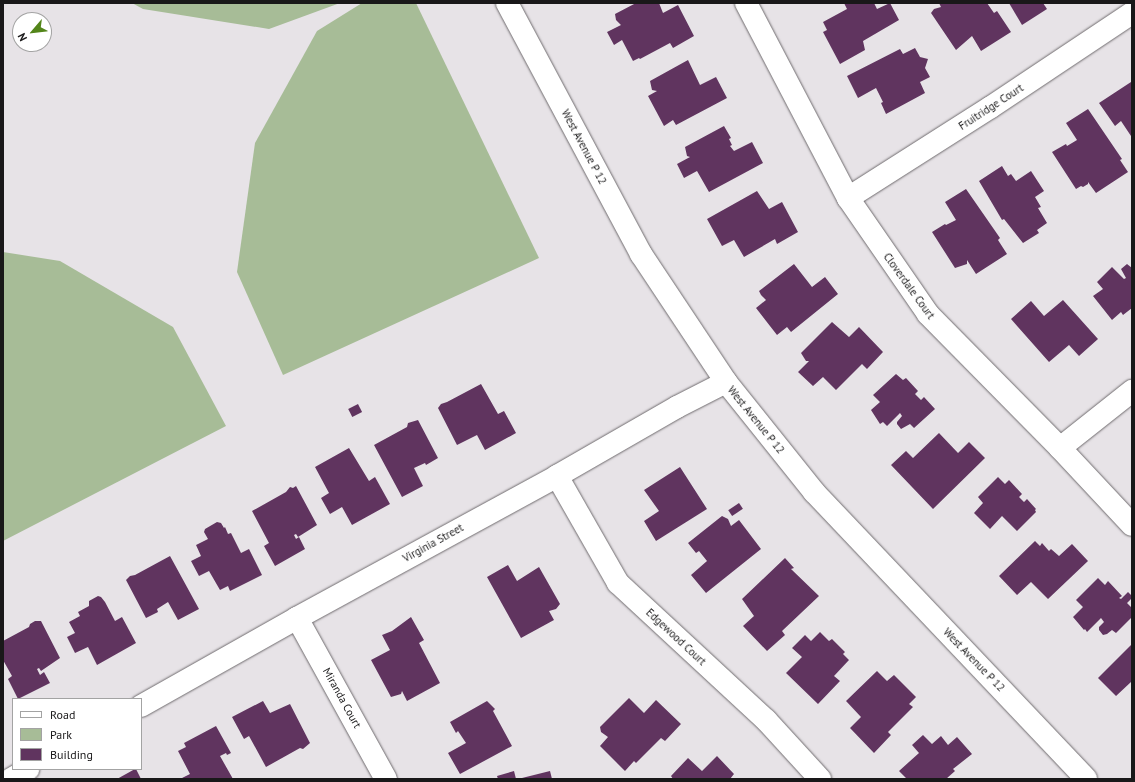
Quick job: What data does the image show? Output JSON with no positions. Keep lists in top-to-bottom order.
{
  "streets": {
    "street": [
      "Fruitridge Court",
      "West Avenue P 12",
      "Cloverdale Court",
      "Virginia Street",
      "Edgewood Court",
      "Miranda Court"
    ]
  },
  "crossings": [
    ["Fruitridge Court", "Cloverdale Court"],
    ["West Avenue P 12", "Virginia Street"],
    ["Virginia Street", "Edgewood Court"],
    ["Virginia Street", "Miranda Court"]
  ],
  "legend": ["Road", "Park", "Building"],
  "north": "bottom left"
}
